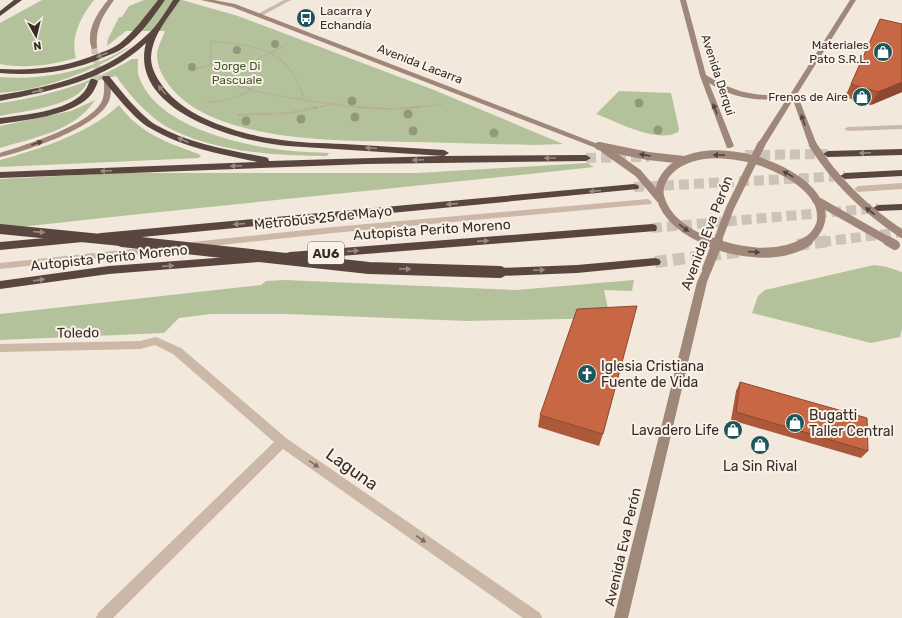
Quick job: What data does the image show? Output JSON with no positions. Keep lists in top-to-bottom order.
{
  "streets": {
    "highway": ["Autopista Perito Moreno", "AU6"],
    "main road": ["Avenida Lacarra", "Avenida Derqui", "Avenida Eva Perón"],
    "street": ["Metrobús 25 de Mayo", "Toledo", "Laguna"]
  },
  "crossings": [
    ["Avenida Lacarra", "Avenida Eva Perón"],
    ["Toledo", "Laguna"]
  ],
  "one_way": ["Laguna"],
  "parks": ["Jorge Di Pascuale"],
  "places": {
    "bus stop": ["Lacarra y Echandía"],
    "shop": [
      "Materiales Pato S.R.L.",
      "Frenos de Aire",
      "Bugatti Taller Central",
      "Lavadero Life",
      "La Sin Rival"
    ],
    "church": ["Iglesia Cristiana Fuente de Vida"]
  },
  "north": "bottom"
}
